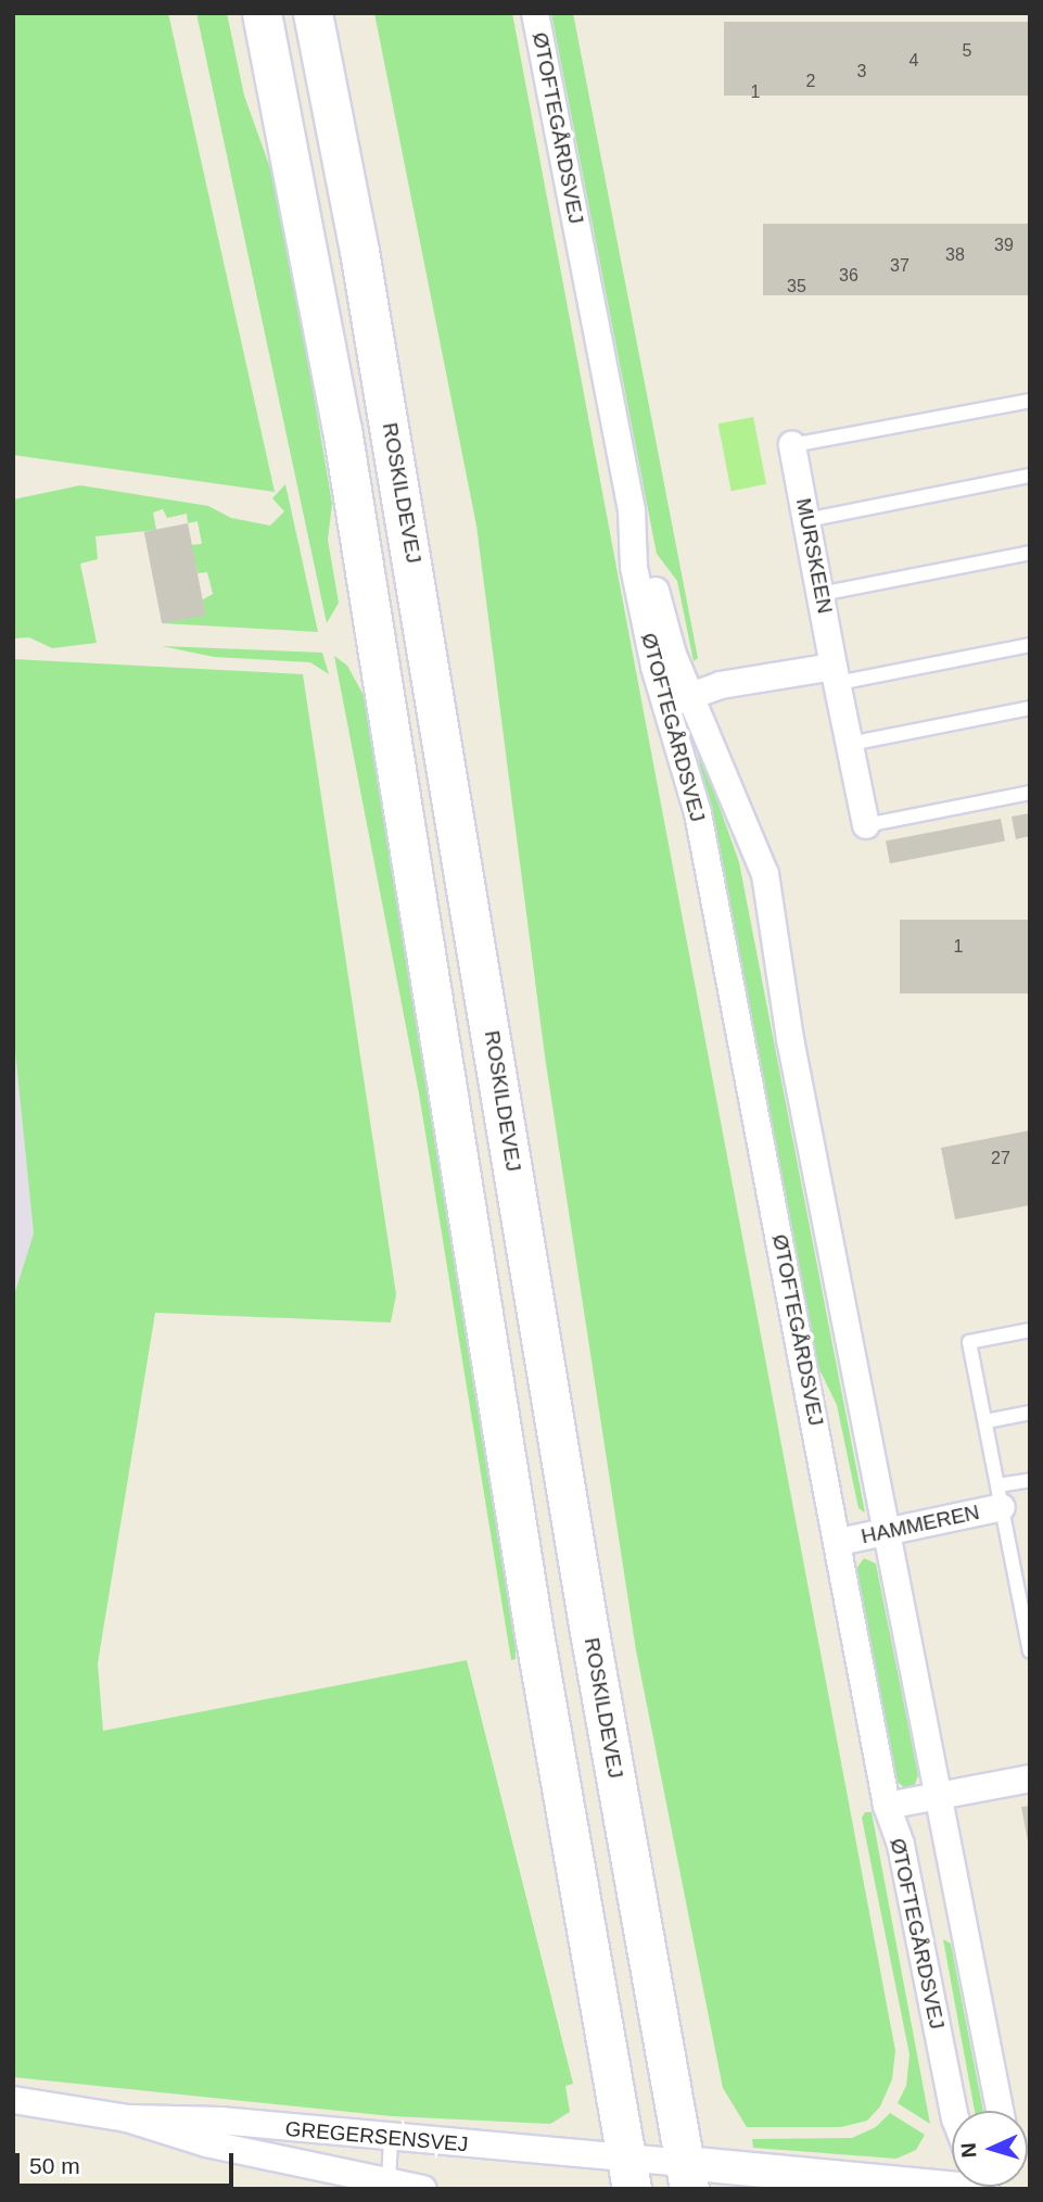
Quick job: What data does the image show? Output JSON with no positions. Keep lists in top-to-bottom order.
{
  "streets": {
    "main road": ["ROSKILDEVEJ"],
    "street": [
      "ØTOFTEGÅRDSVEJ",
      "MURSKEEN",
      "HAMMEREN",
      "GREGERSENSVEJ"
    ]
  },
  "crossings": [
    ["ØTOFTEGÅRDSVEJ", "HAMMEREN"],
    ["ROSKILDEVEJ", "GREGERSENSVEJ"]
  ],
  "house_numbers": [
    "5",
    "4",
    "3",
    "2",
    "1",
    "39",
    "38",
    "37",
    "36",
    "35",
    "1",
    "27"
  ],
  "scale_bar": "50 m",
  "north": "left"
}
